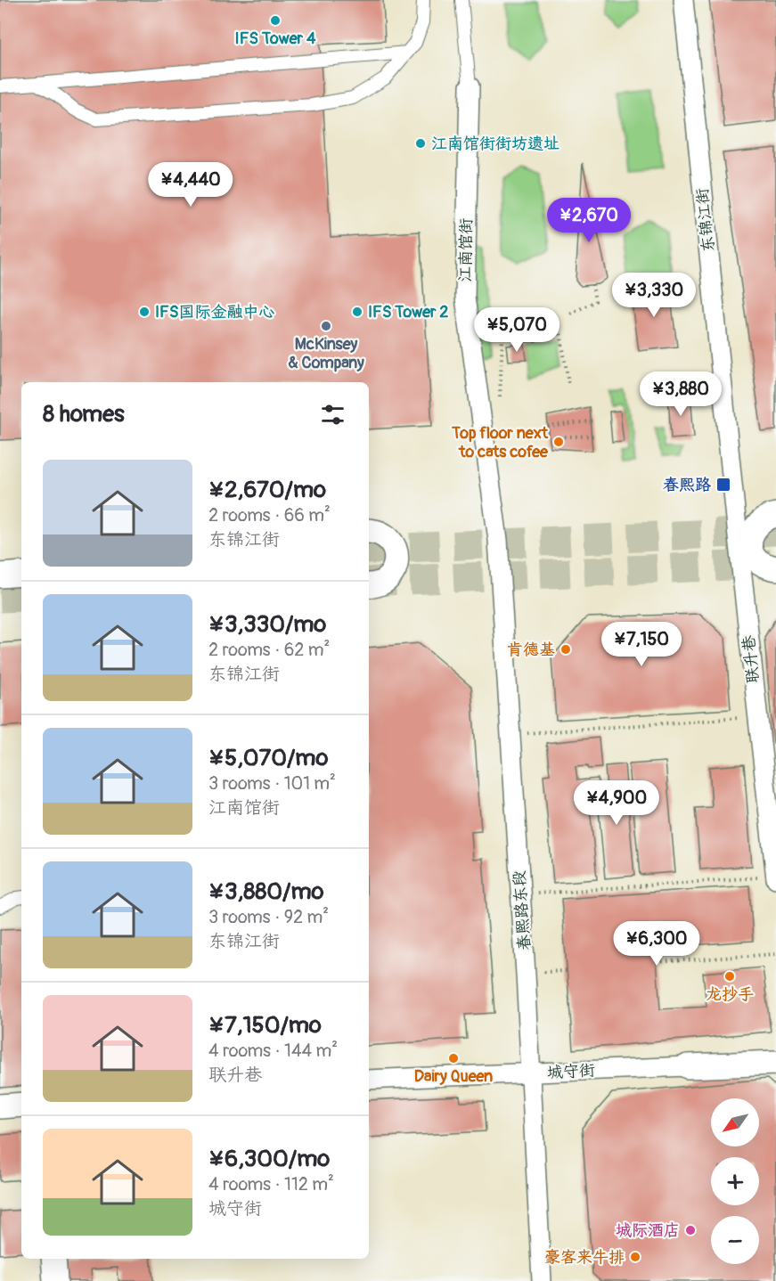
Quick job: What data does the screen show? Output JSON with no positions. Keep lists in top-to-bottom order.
{
  "streets": {
    "street": [
      "东锦江街",
      "江南馆街",
      "联升巷",
      "春熙路东段",
      "城守街"
    ]
  },
  "crossings": [
    ["东锦江街", "联升巷"],
    ["江南馆街", "春熙路东段"],
    ["春熙路东段", "城守街"]
  ],
  "places": {
    "other": [
      "IFS Tower 4",
      "江南馆街街坊遗址",
      "IFS国际金融中心",
      "IFS Tower 2",
      "McKinsey & Company",
      "Top floor next to cats cofee",
      "肯德基",
      "龙抄手",
      "Dairy Queen",
      "城际酒店",
      "豪客来牛排"
    ],
    "transit": ["春熙路"]
  },
  "north": "bottom left",
  "page": {
    "price": [
      "¥4,440",
      "¥2,670",
      "¥3,330",
      "¥5,070",
      "¥3,880",
      "¥7,150",
      "¥4,900",
      "¥6,300"
    ],
    "heading": "8 homes",
    "list": [
      {
        "name": "¥2,670/mo",
        "note": "2 rooms · 66 m² · 东锦江街"
      },
      {
        "name": "¥3,330/mo",
        "note": "2 rooms · 62 m² · 东锦江街"
      },
      {
        "name": "¥5,070/mo",
        "note": "3 rooms · 101 m² · 江南馆街"
      },
      {
        "name": "¥3,880/mo",
        "note": "3 rooms · 92 m² · 东锦江街"
      },
      {
        "name": "¥7,150/mo",
        "note": "4 rooms · 144 m² · 联升巷"
      },
      {
        "name": "¥6,300/mo",
        "note": "4 rooms · 112 m² · 城守街"
      }
    ],
    "map_buttons": ["+", "−"]
  }
}
